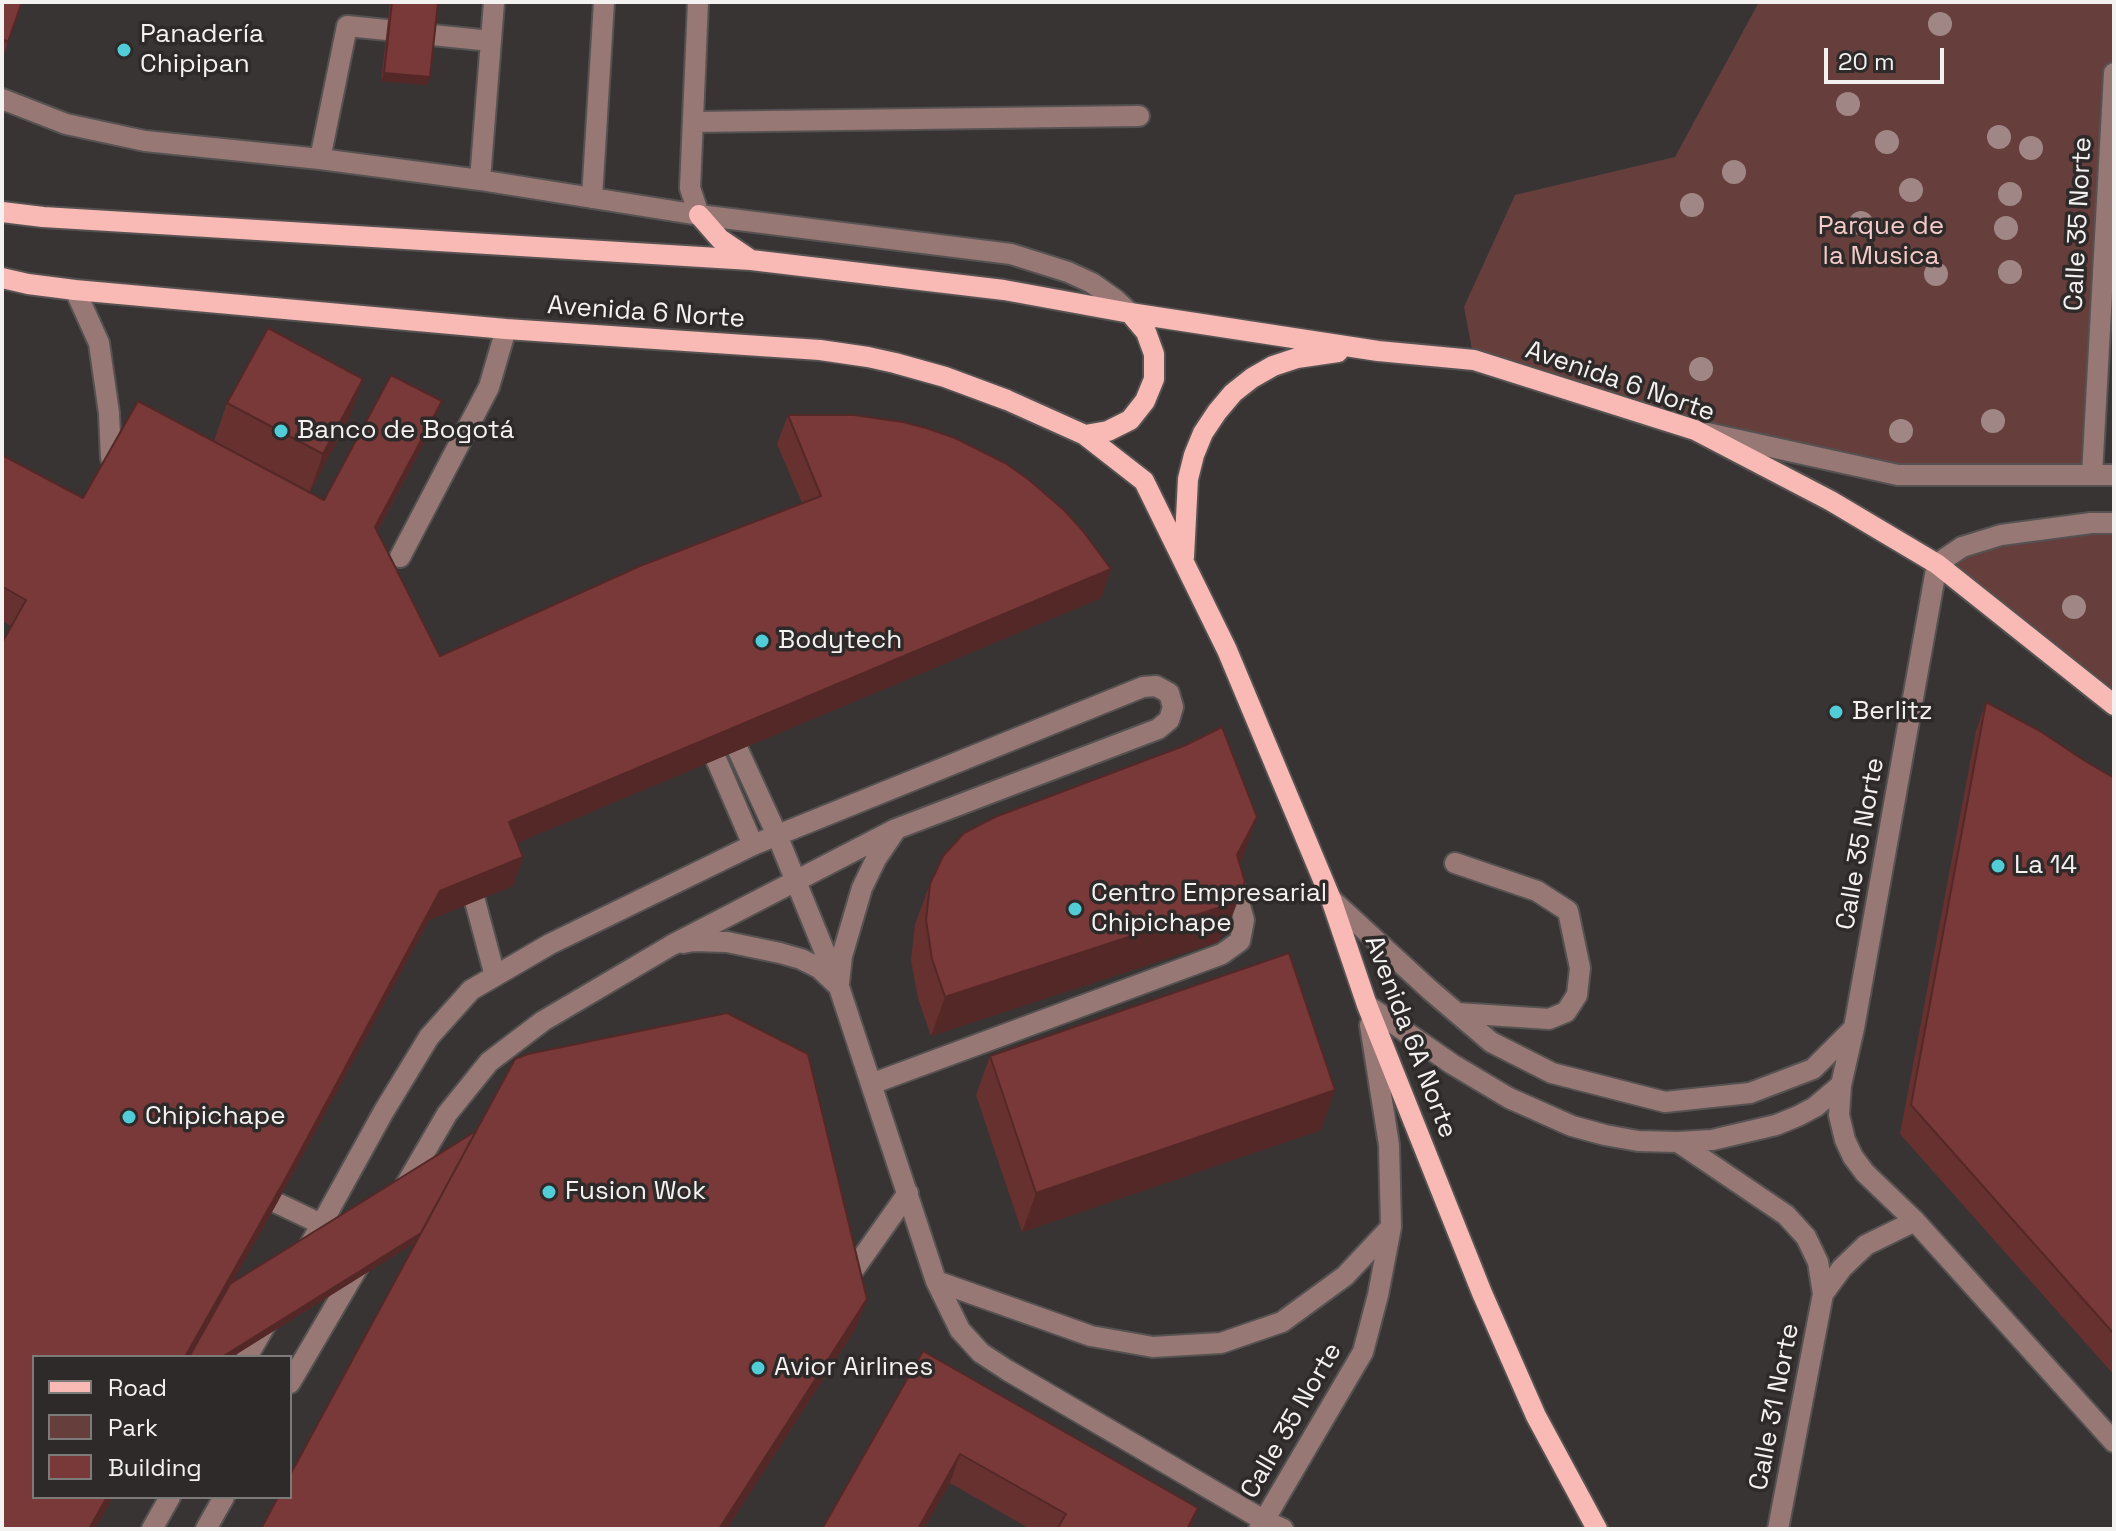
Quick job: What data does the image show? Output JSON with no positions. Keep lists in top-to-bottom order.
{
  "streets": {
    "main road": ["Avenida 6 Norte", "Avenida 6A Norte"],
    "street": ["Calle 35 Norte", "Calle 31 Norte"]
  },
  "crossings": [
    ["Calle 35 Norte", "Avenida 6 Norte"],
    ["Calle 35 Norte", "Avenida 6A Norte"],
    ["Avenida 6 Norte", "Avenida 6A Norte"]
  ],
  "parks": ["Parque de la Musica"],
  "places": [
    "Panadería Chipipan",
    "Banco de Bogotá",
    "Bodytech",
    "Berlitz",
    "La 14",
    "Centro Empresarial Chipichape",
    "Chipichape",
    "Fusion Wok",
    "Avior Airlines"
  ],
  "legend": ["Road", "Park", "Building"],
  "scale_bar": "20 m"
}
